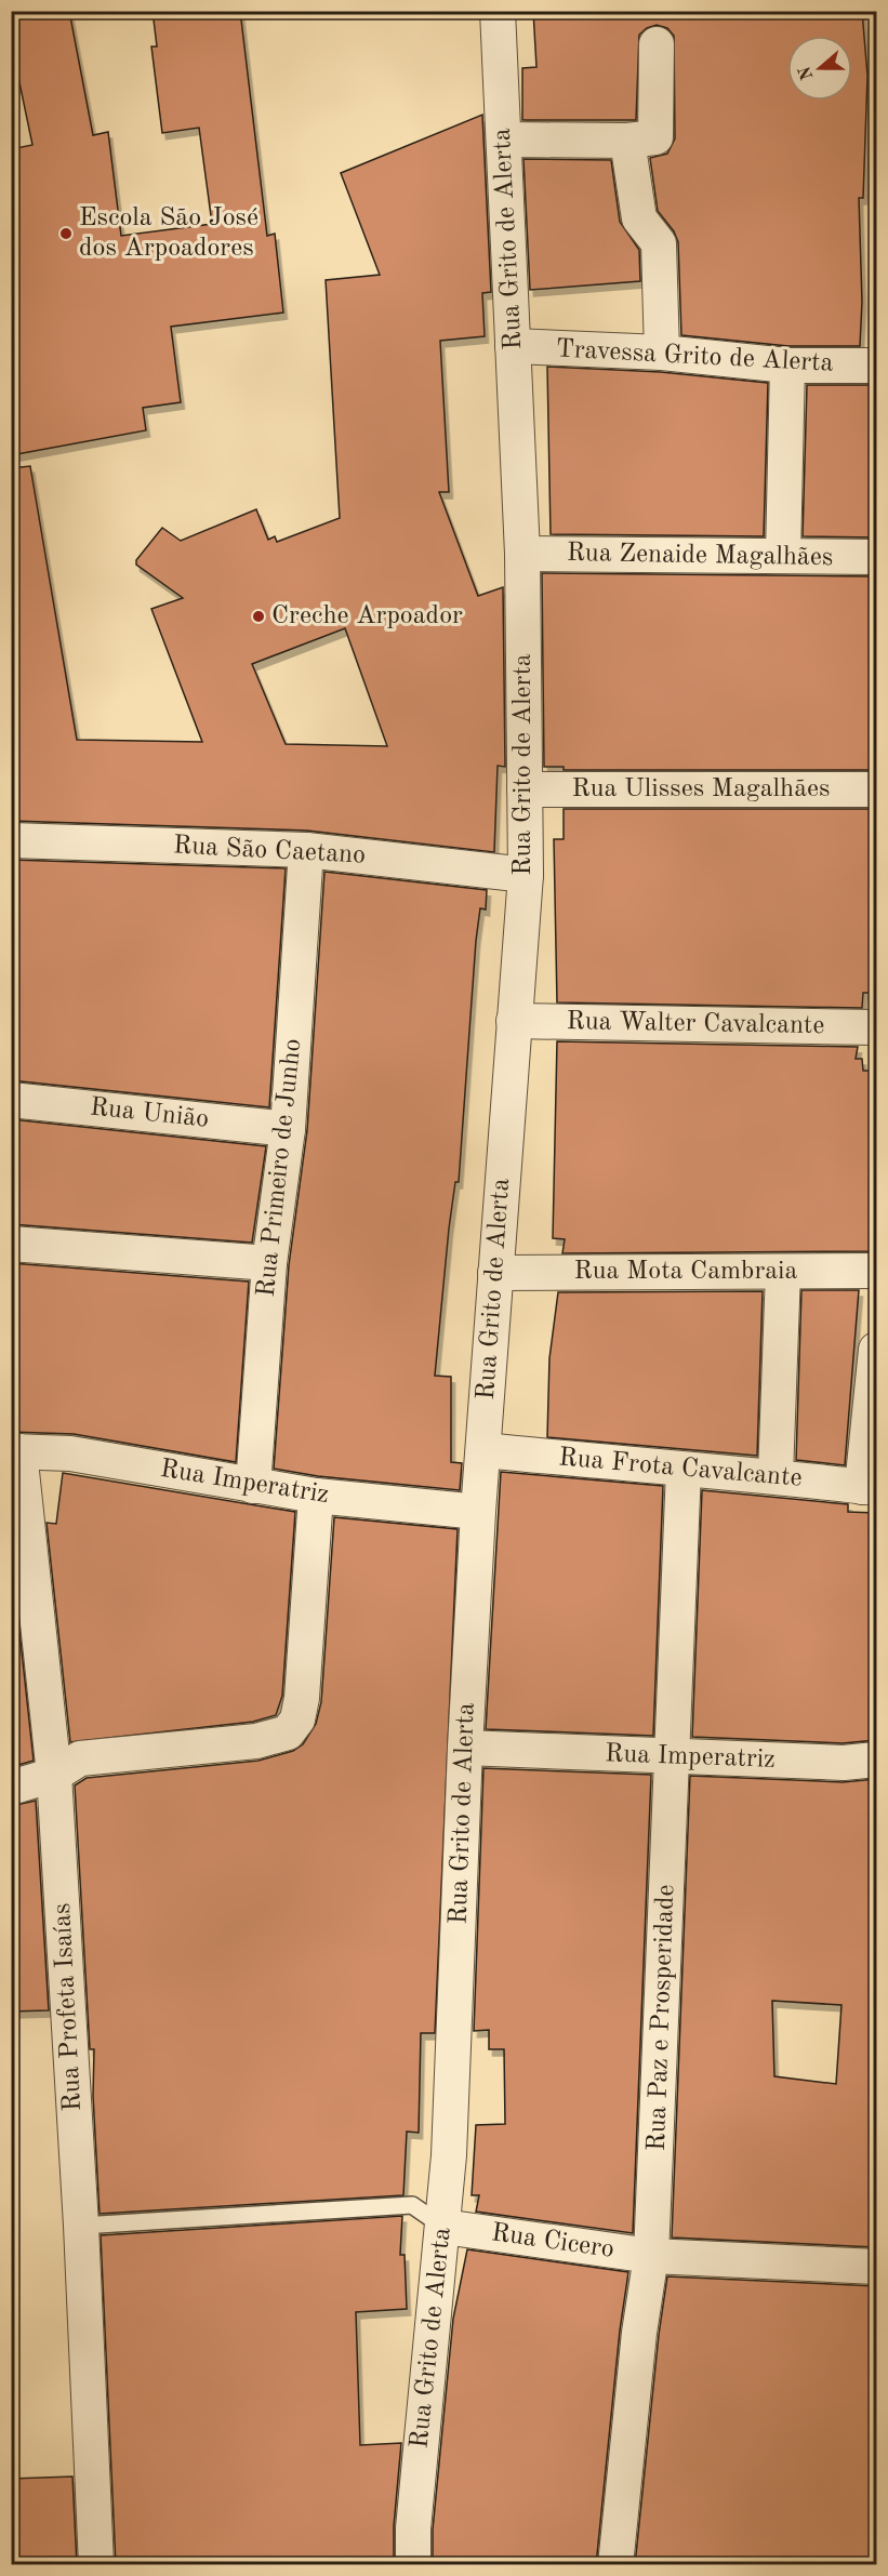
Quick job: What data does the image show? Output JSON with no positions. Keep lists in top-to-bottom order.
{
  "streets": {
    "street": [
      "Rua Grito de Alerta",
      "Travessa Grito de Alerta",
      "Rua Zenaide Magalhães",
      "Rua Ulisses Magalhães",
      "Rua São Caetano",
      "Rua Walter Cavalcante",
      "Rua União",
      "Rua Primeiro de Junho",
      "Rua Mota Cambraia",
      "Rua Frota Cavalcante",
      "Rua Imperatriz",
      "Rua Profeta Isaías",
      "Rua Paz e Prosperidade",
      "Rua Cicero"
    ]
  },
  "crossings": [
    ["Rua Grito de Alerta", "Travessa Grito de Alerta"],
    ["Rua Grito de Alerta", "Rua Zenaide Magalhães"],
    ["Rua Grito de Alerta", "Rua Ulisses Magalhães"],
    ["Rua Grito de Alerta", "Rua São Caetano"],
    ["Rua Grito de Alerta", "Rua Walter Cavalcante"],
    ["Rua Grito de Alerta", "Rua Mota Cambraia"],
    ["Rua Grito de Alerta", "Rua Frota Cavalcante"],
    ["Rua Grito de Alerta", "Rua Imperatriz"],
    ["Rua Grito de Alerta", "Rua Cicero"],
    ["Rua São Caetano", "Rua Primeiro de Junho"],
    ["Rua União", "Rua Primeiro de Junho"],
    ["Rua Primeiro de Junho", "Rua Imperatriz"],
    ["Rua Frota Cavalcante", "Rua Paz e Prosperidade"],
    ["Rua Imperatriz", "Rua Profeta Isaías"],
    ["Rua Imperatriz", "Rua Paz e Prosperidade"],
    ["Rua Profeta Isaías", "Rua Cicero"],
    ["Rua Paz e Prosperidade", "Rua Cicero"]
  ],
  "places": ["Escola São José dos Arpoadores", "Creche Arpoador"],
  "north": "left"
}
